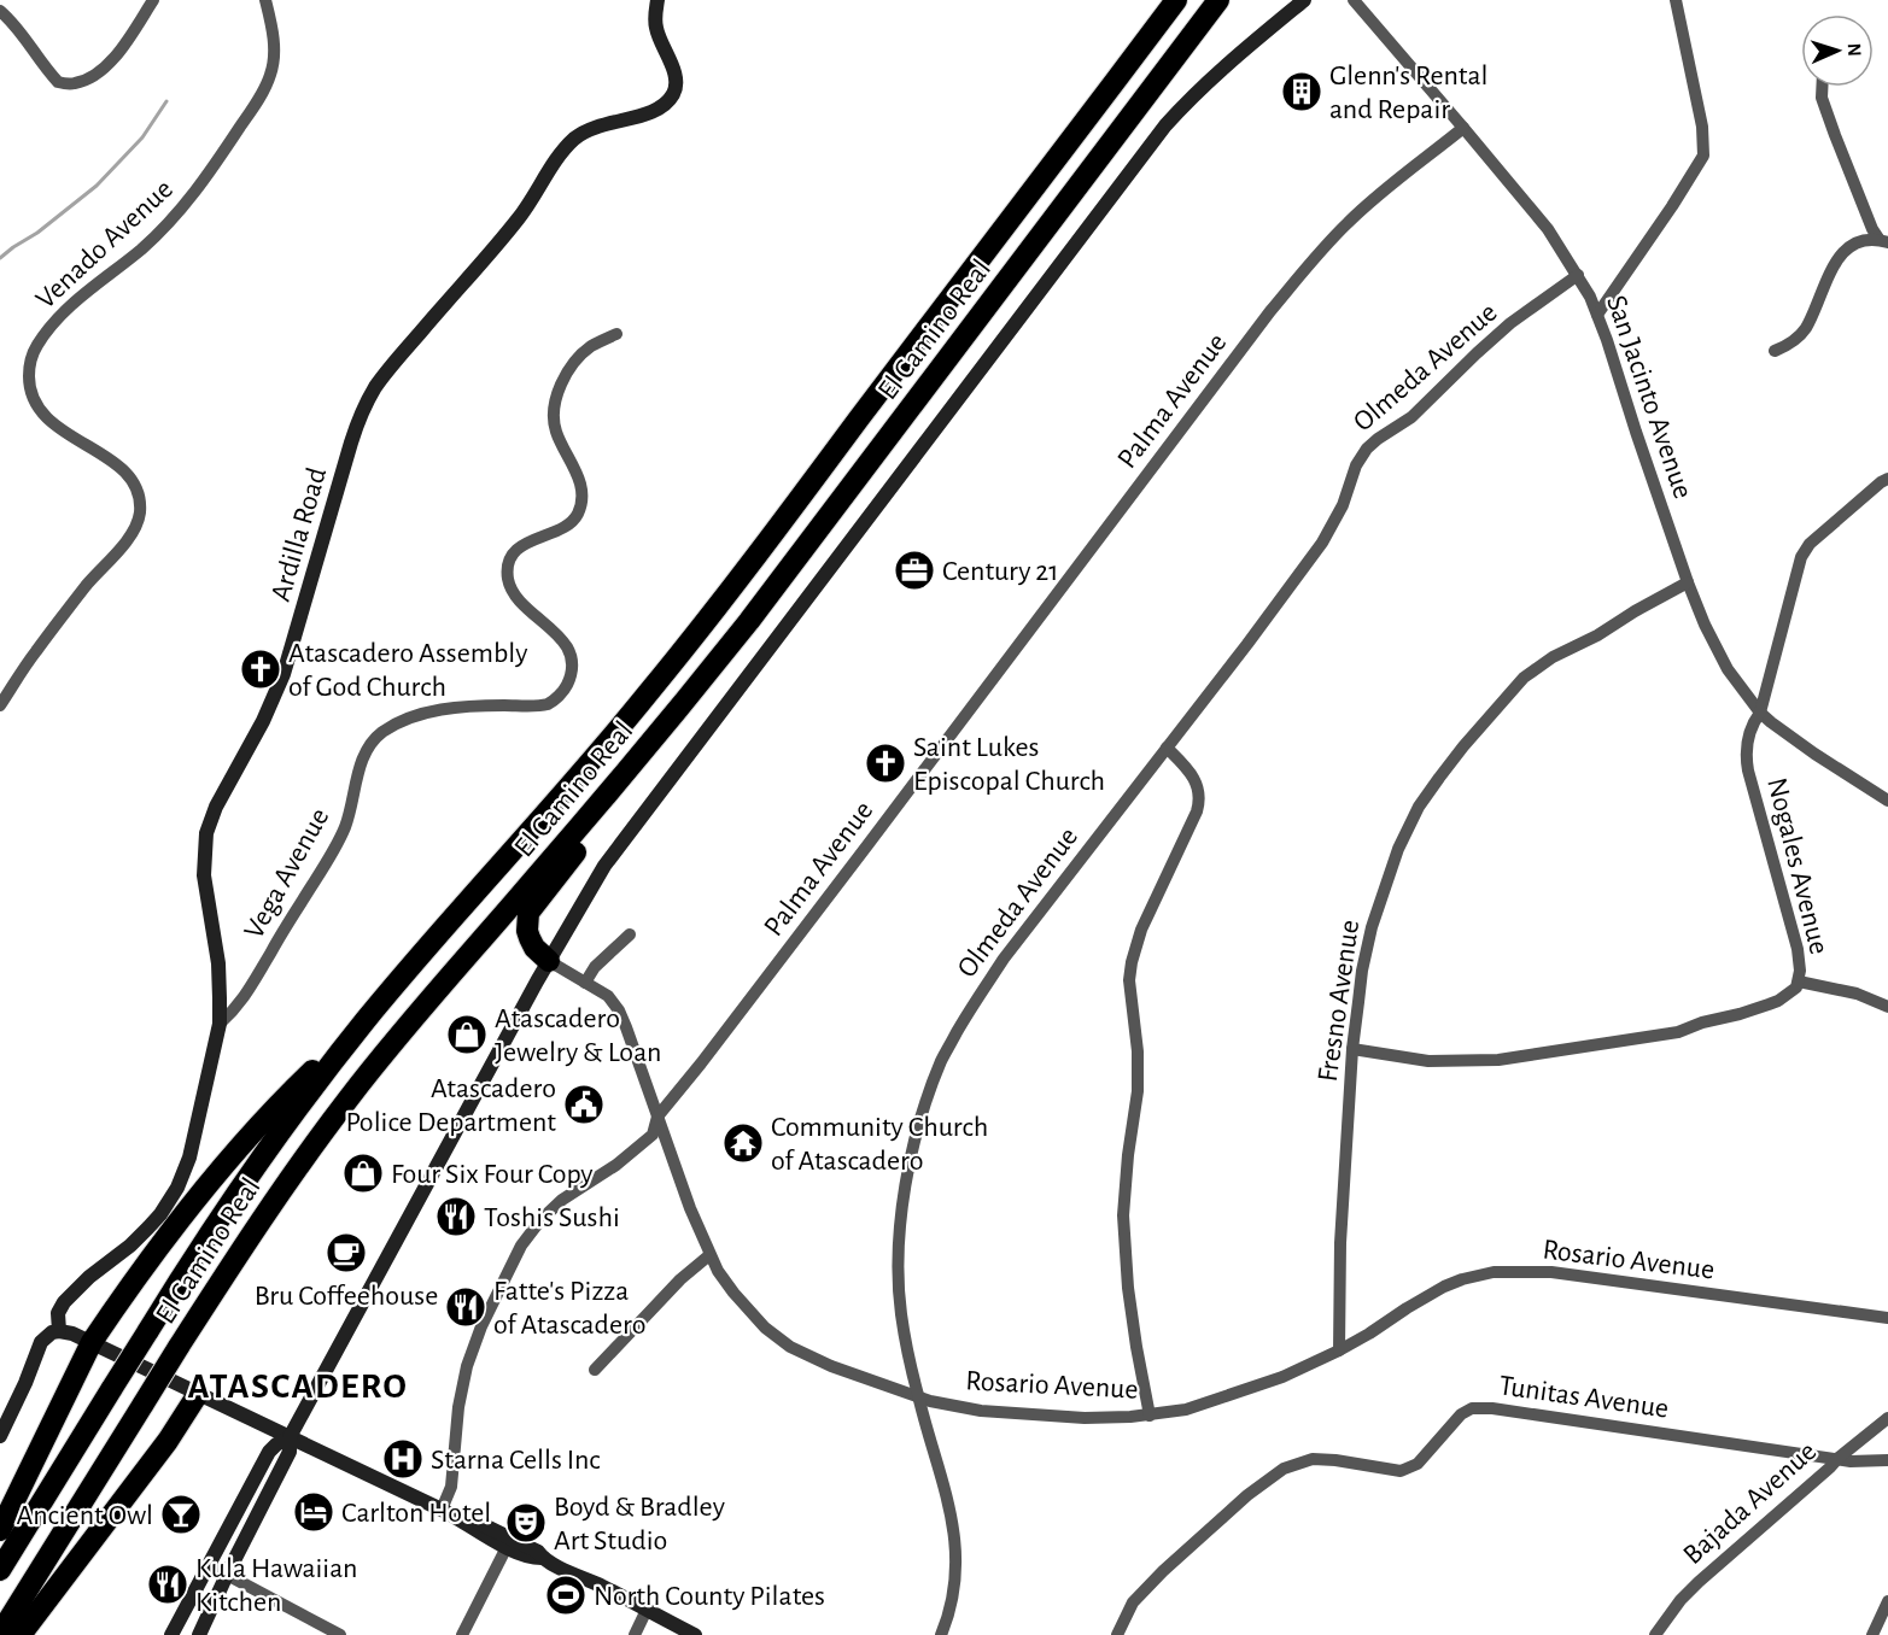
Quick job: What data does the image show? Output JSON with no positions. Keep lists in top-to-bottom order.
{
  "streets": {
    "highway": ["El Camino Real"],
    "street": [
      "Venado Avenue",
      "Olmeda Avenue",
      "San Jacinto Avenue",
      "Palma Avenue",
      "Ardilla Road",
      "Nogales Avenue",
      "Vega Avenue",
      "Fresno Avenue",
      "Rosario Avenue",
      "Tunitas Avenue",
      "Bajada Avenue"
    ]
  },
  "crossings": [
    ["El Camino Real", "Rosario Avenue"],
    ["Olmeda Avenue", "San Jacinto Avenue"],
    ["Olmeda Avenue", "Rosario Avenue"],
    ["San Jacinto Avenue", "Palma Avenue"],
    ["San Jacinto Avenue", "Nogales Avenue"],
    ["San Jacinto Avenue", "Fresno Avenue"],
    ["Palma Avenue", "Rosario Avenue"],
    ["Ardilla Road", "Vega Avenue"],
    ["Nogales Avenue", "Fresno Avenue"],
    ["Fresno Avenue", "Rosario Avenue"],
    ["Tunitas Avenue", "Bajada Avenue"]
  ],
  "districts": ["ATASCADERO"],
  "places": {
    "building": ["Glenn's Rental and Repair"],
    "office": ["Century 21"],
    "church": ["Atascadero Assembly of God Church", "Saint Lukes Episcopal Church"],
    "shop": ["Atascadero Jewelry & Loan", "Four Six Four Copy"],
    "public building": ["Atascadero Police Department"],
    "temple": ["Community Church of Atascadero"],
    "restaurant": ["Toshis Sushi", "Fatte's Pizza of Atascadero", "Kula Hawaiian Kitchen"],
    "cafe": ["Bru Coffeehouse"],
    "hospital": ["Starna Cells Inc"],
    "hotel": ["Carlton Hotel"],
    "bar": ["Ancient Owl"],
    "theatre": ["Boyd & Bradley Art Studio"],
    "sports": ["North County Pilates"]
  },
  "north": "right"
}
